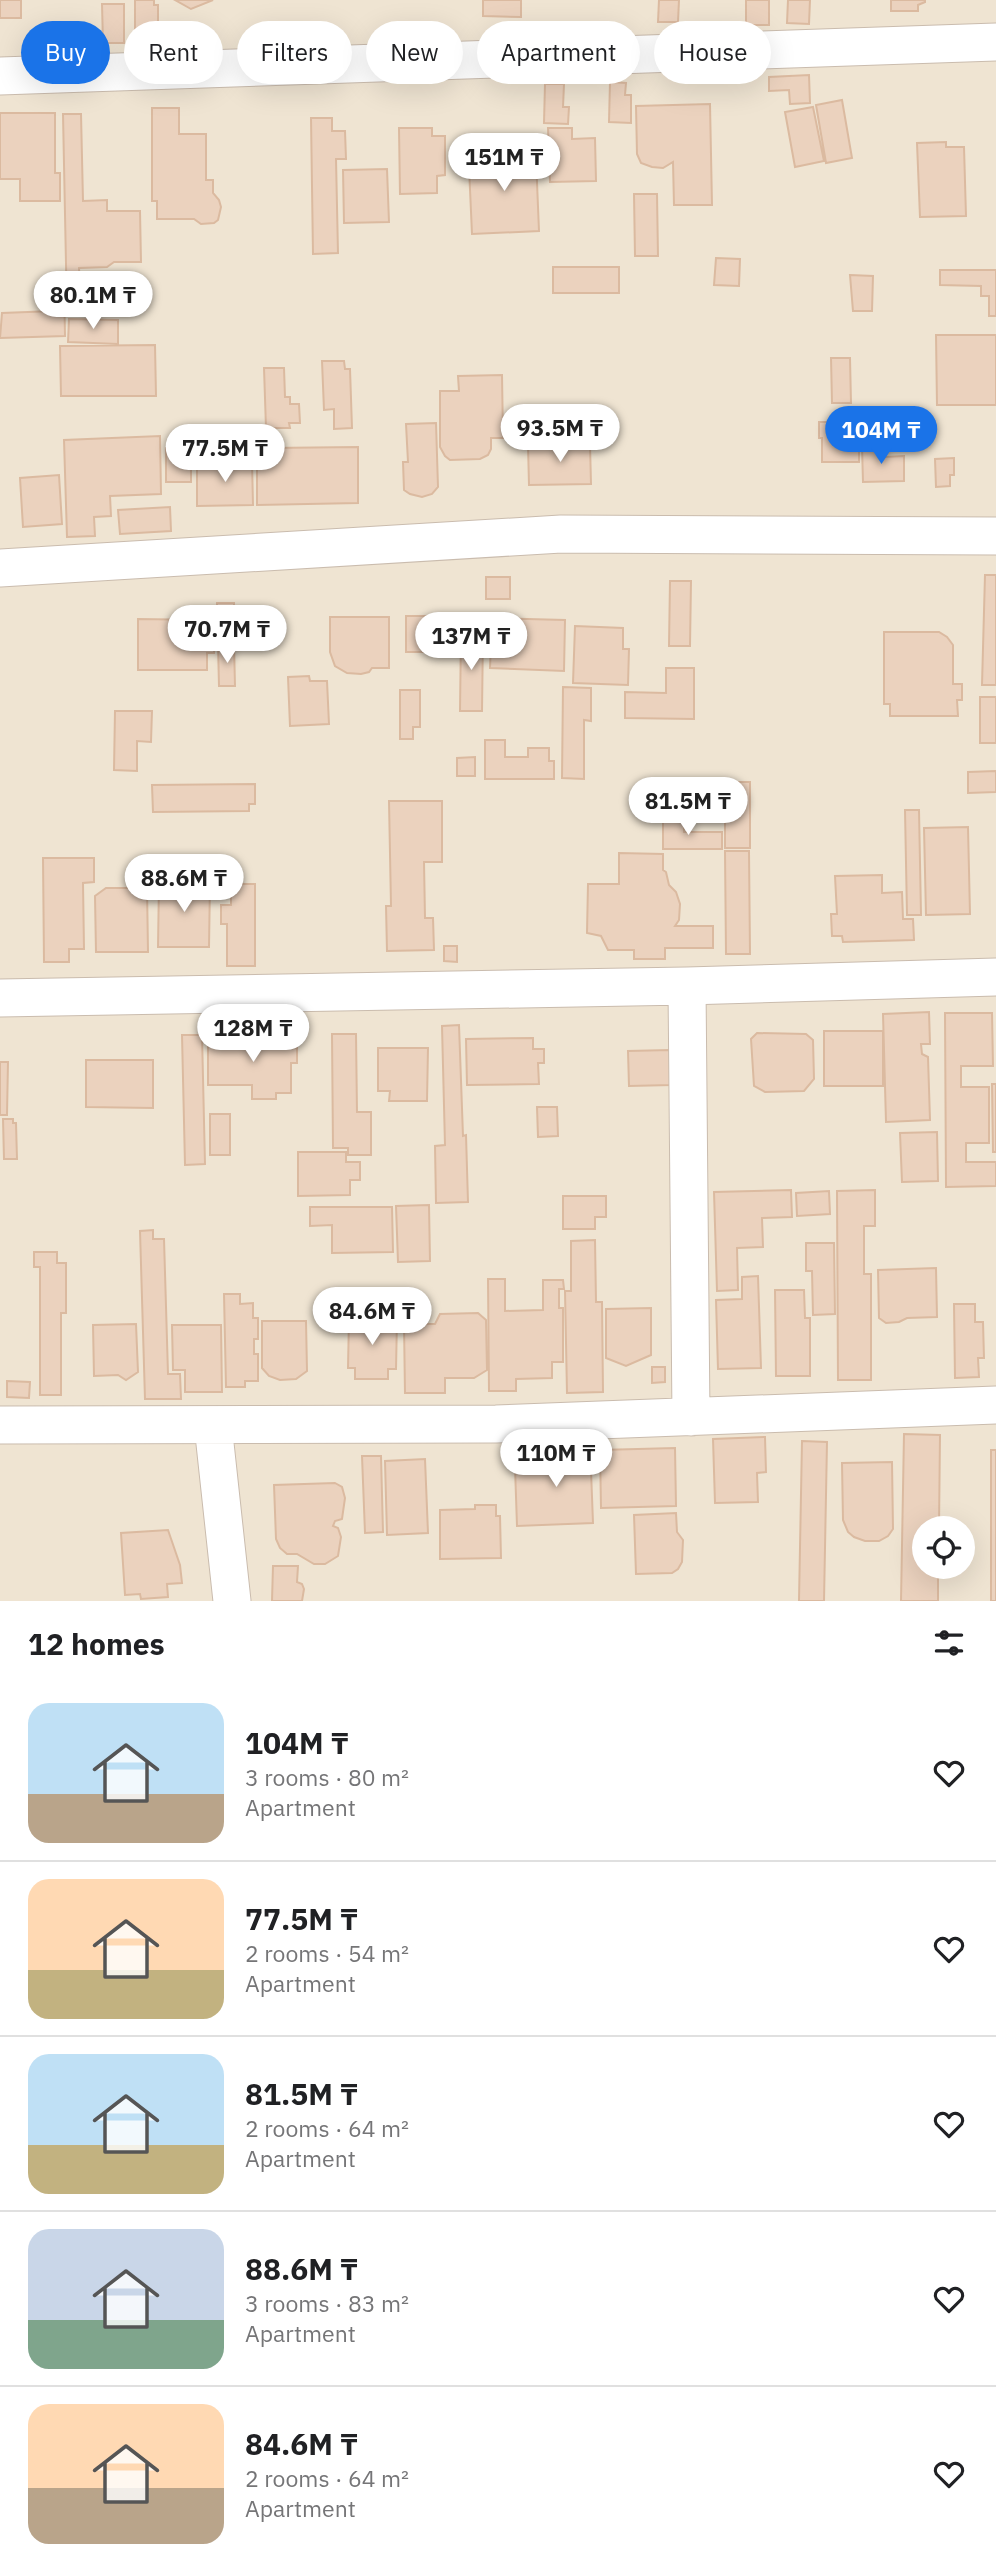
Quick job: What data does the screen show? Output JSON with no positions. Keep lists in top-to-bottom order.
{
  "page": {
    "chip": [
      "Buy",
      "Rent",
      "Filters",
      "New",
      "Apartment",
      "House"
    ],
    "price": [
      "151M ₸",
      "80.1M ₸",
      "93.5M ₸",
      "104M ₸",
      "77.5M ₸",
      "70.7M ₸",
      "137M ₸",
      "81.5M ₸",
      "88.6M ₸",
      "128M ₸",
      "84.6M ₸",
      "110M ₸"
    ],
    "heading": "12 homes",
    "list": [
      {
        "name": "104M ₸",
        "note": "3 rooms · 80 m² · Apartment"
      },
      {
        "name": "77.5M ₸",
        "note": "2 rooms · 54 m² · Apartment"
      },
      {
        "name": "81.5M ₸",
        "note": "2 rooms · 64 m² · Apartment"
      },
      {
        "name": "88.6M ₸",
        "note": "3 rooms · 83 m² · Apartment"
      },
      {
        "name": "84.6M ₸",
        "note": "2 rooms · 64 m² · Apartment"
      }
    ]
  }
}
